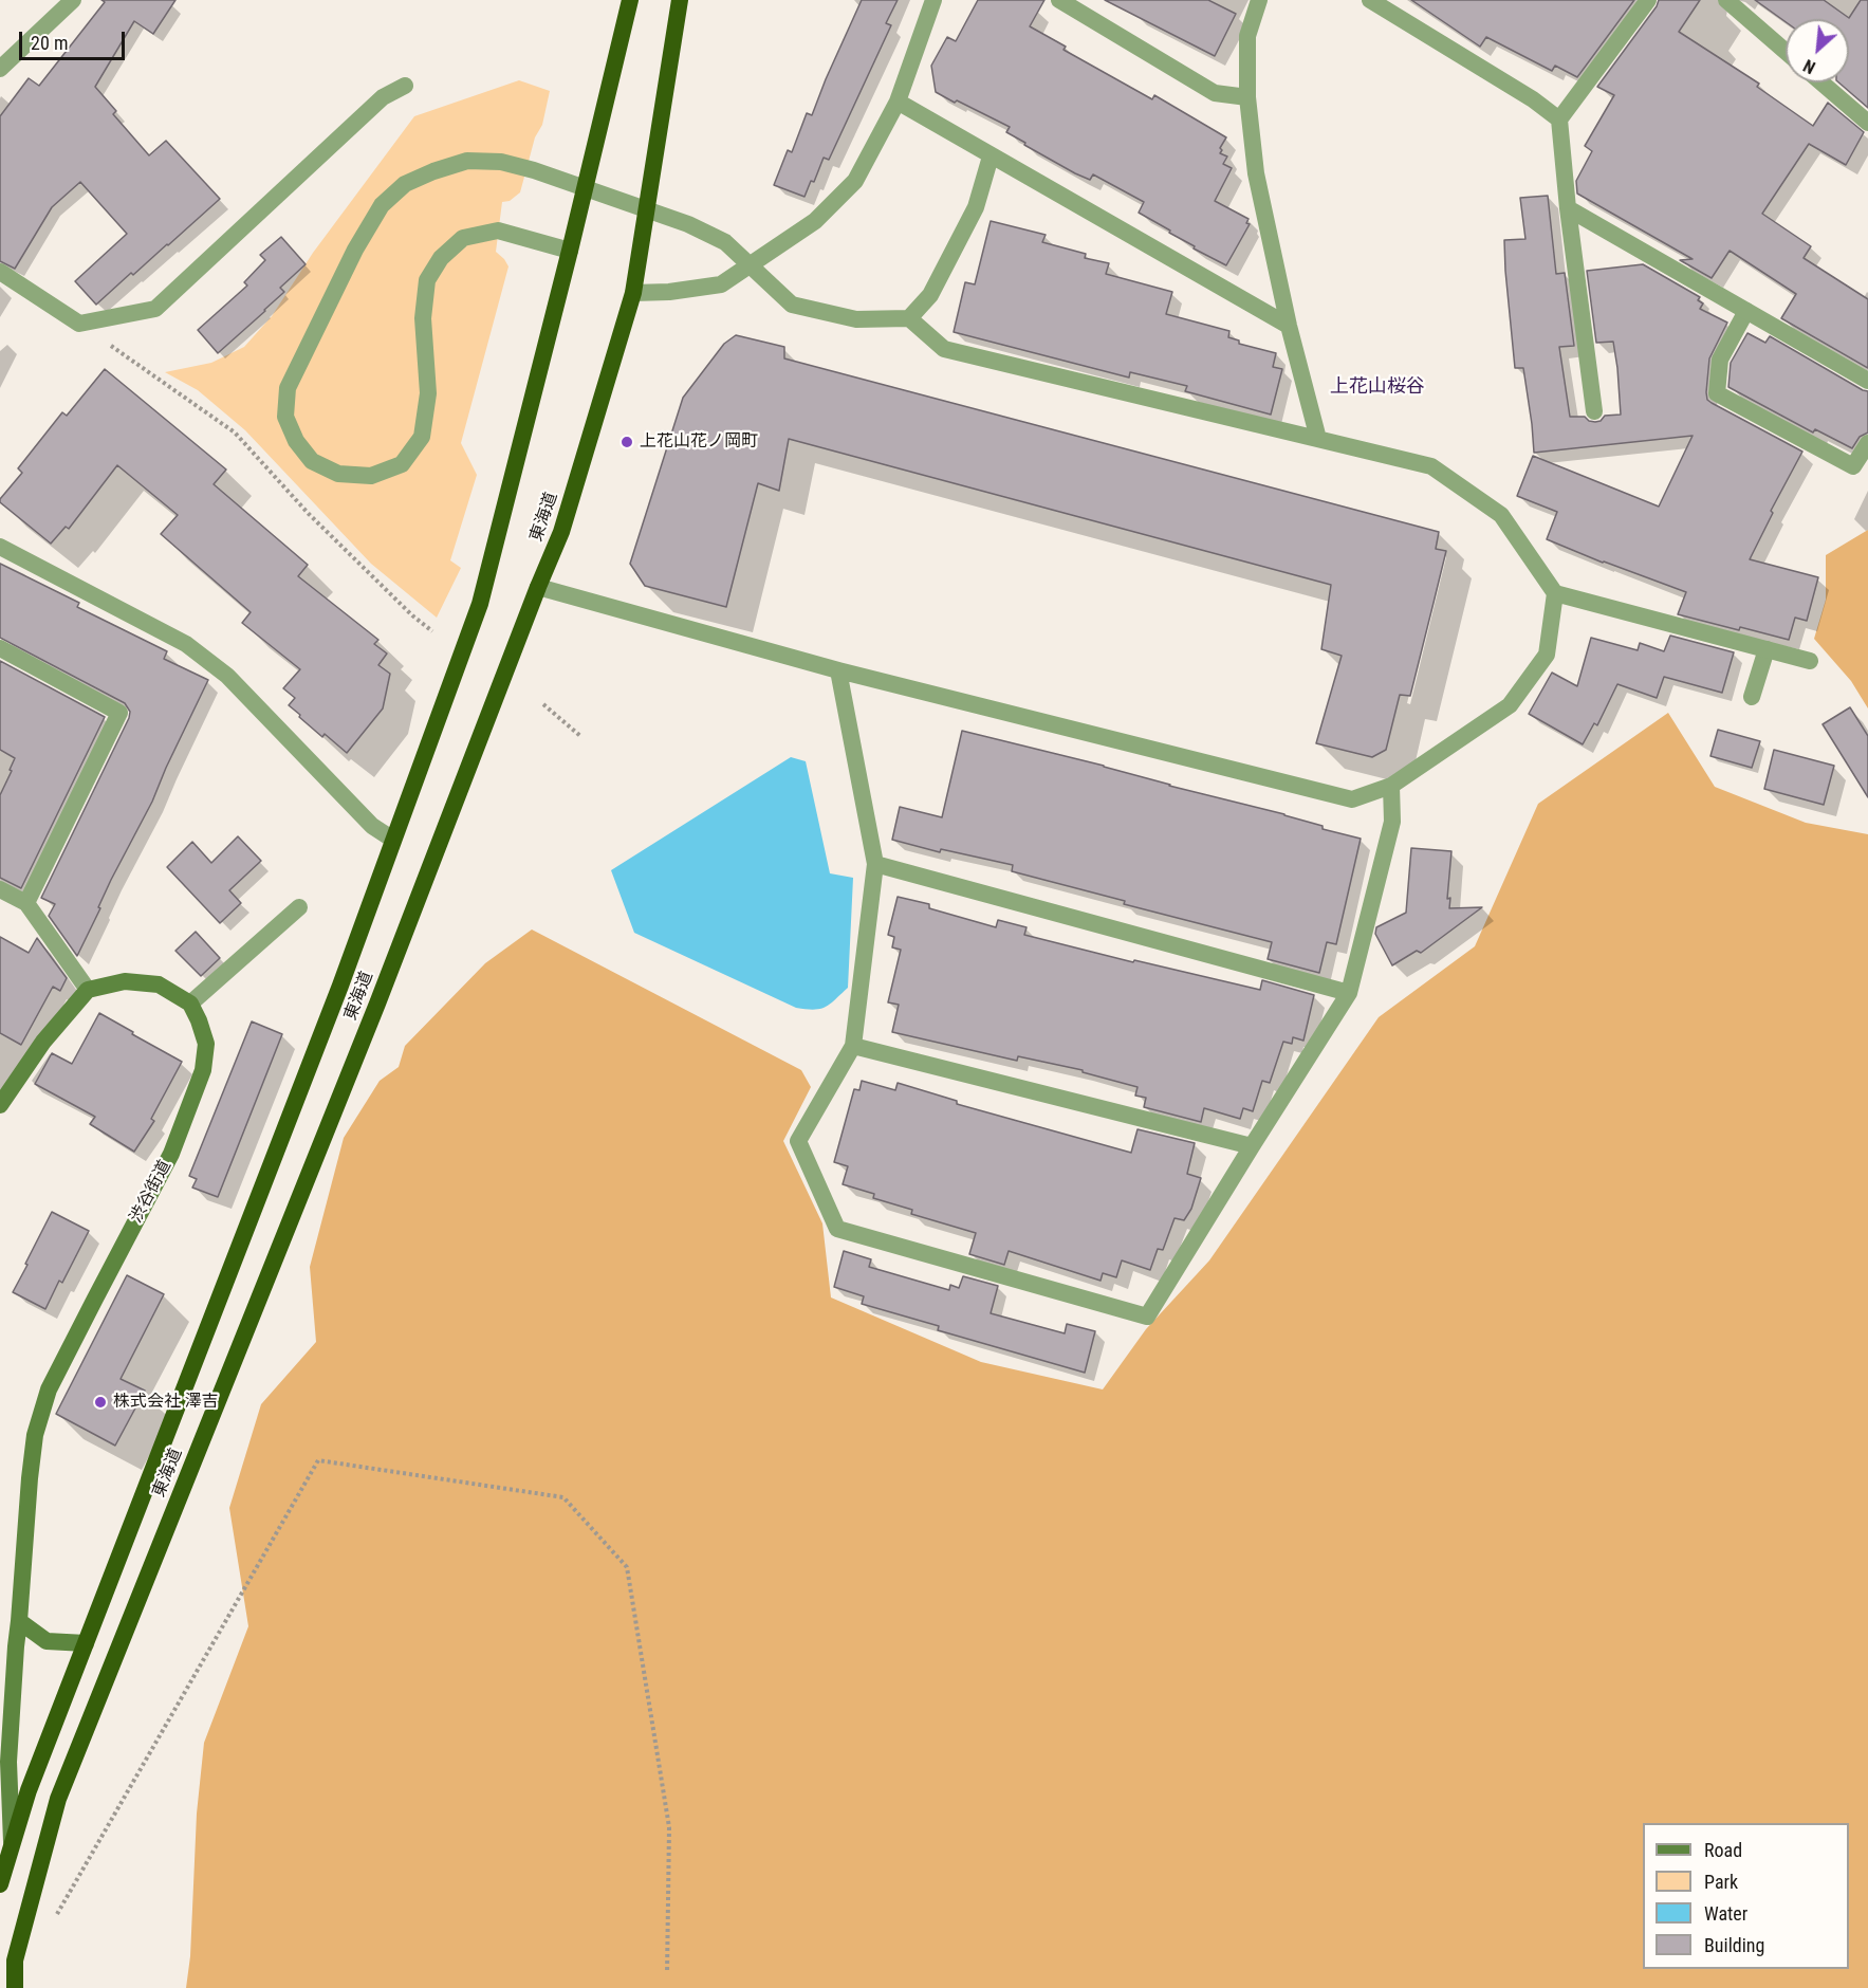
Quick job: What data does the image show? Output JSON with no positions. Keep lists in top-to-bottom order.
{
  "streets": {
    "highway": ["東海道"],
    "main road": ["渋谷街道"]
  },
  "crossings": [
    ["東海道", "渋谷街道"]
  ],
  "districts": ["上花山桜谷"],
  "places": ["上花山花ノ岡町", "株式会社 澤吉"],
  "legend": [
    "Road",
    "Park",
    "Water",
    "Building"
  ],
  "scale_bar": "20 m",
  "north": "bottom left"
}
